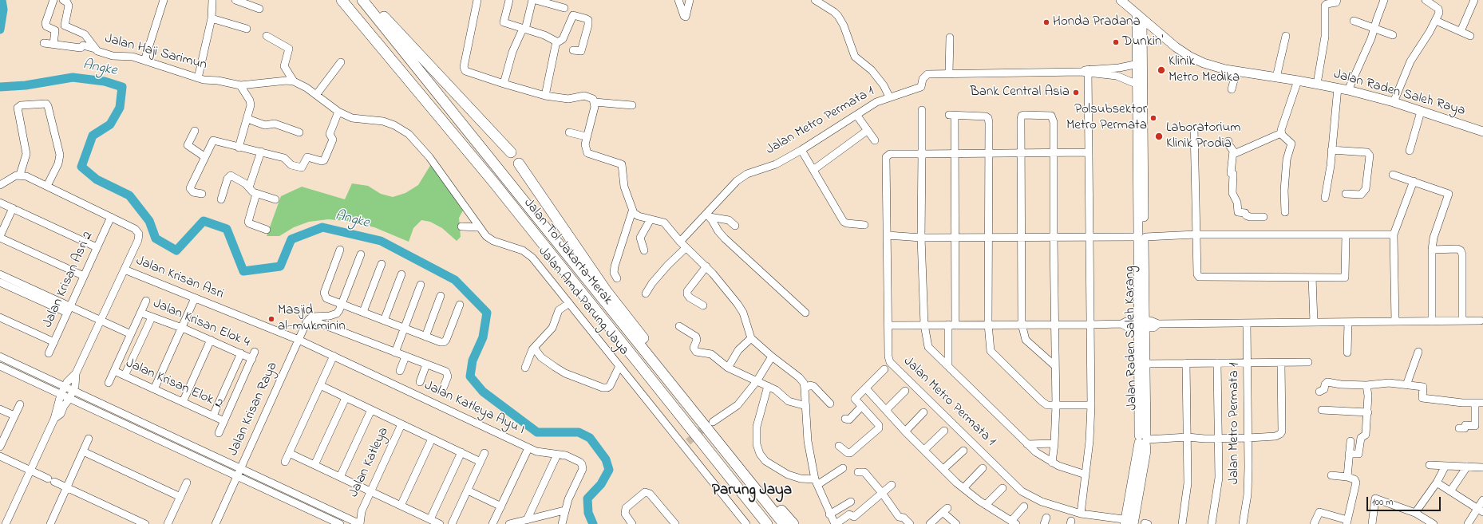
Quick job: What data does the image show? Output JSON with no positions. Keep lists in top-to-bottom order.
{
  "streets": {
    "highway": ["Jalan Tol Jakarta–Merak"],
    "main road": ["Jalan Raden Saleh Raya", "Jalan Raden Saleh Karang"],
    "street": [
      "Jalan Haji Sarimun",
      "Jalan Metro Permata 1",
      "Jalan Krisan Asri",
      "Jalan Krisan Asri 2",
      "Jalan Amd Parung Jaya",
      "Jalan Krisan Elok 4",
      "Jalan Krisan Elok 2",
      "Jalan Katleya Ayu I",
      "Jalan Krisan Raya",
      "Jalan Katleya"
    ]
  },
  "crossings": [
    ["Jalan Haji Sarimun", "Jalan Amd Parung Jaya"],
    ["Jalan Raden Saleh Raya", "Jalan Raden Saleh Karang"],
    ["Jalan Metro Permata 1", "Jalan Raden Saleh Karang"],
    ["Jalan Krisan Asri", "Jalan Krisan Asri 2"],
    ["Jalan Krisan Asri", "Jalan Katleya Ayu I"],
    ["Jalan Krisan Asri", "Jalan Krisan Raya"],
    ["Jalan Krisan Elok 4", "Jalan Krisan Elok 2"],
    ["Jalan Katleya Ayu I", "Jalan Krisan Raya"]
  ],
  "districts": ["Parung Jaya"],
  "water": ["Angke"],
  "places": [
    "Honda Pradana",
    "Dunkin'",
    "Klinik Metro Medika",
    "Bank Central Asia",
    "Polsubsektor Metro Permata",
    "Laboratorium Klinik Prodia",
    "Masjid al-mukminin"
  ],
  "scale_bar": "100 m"
}
